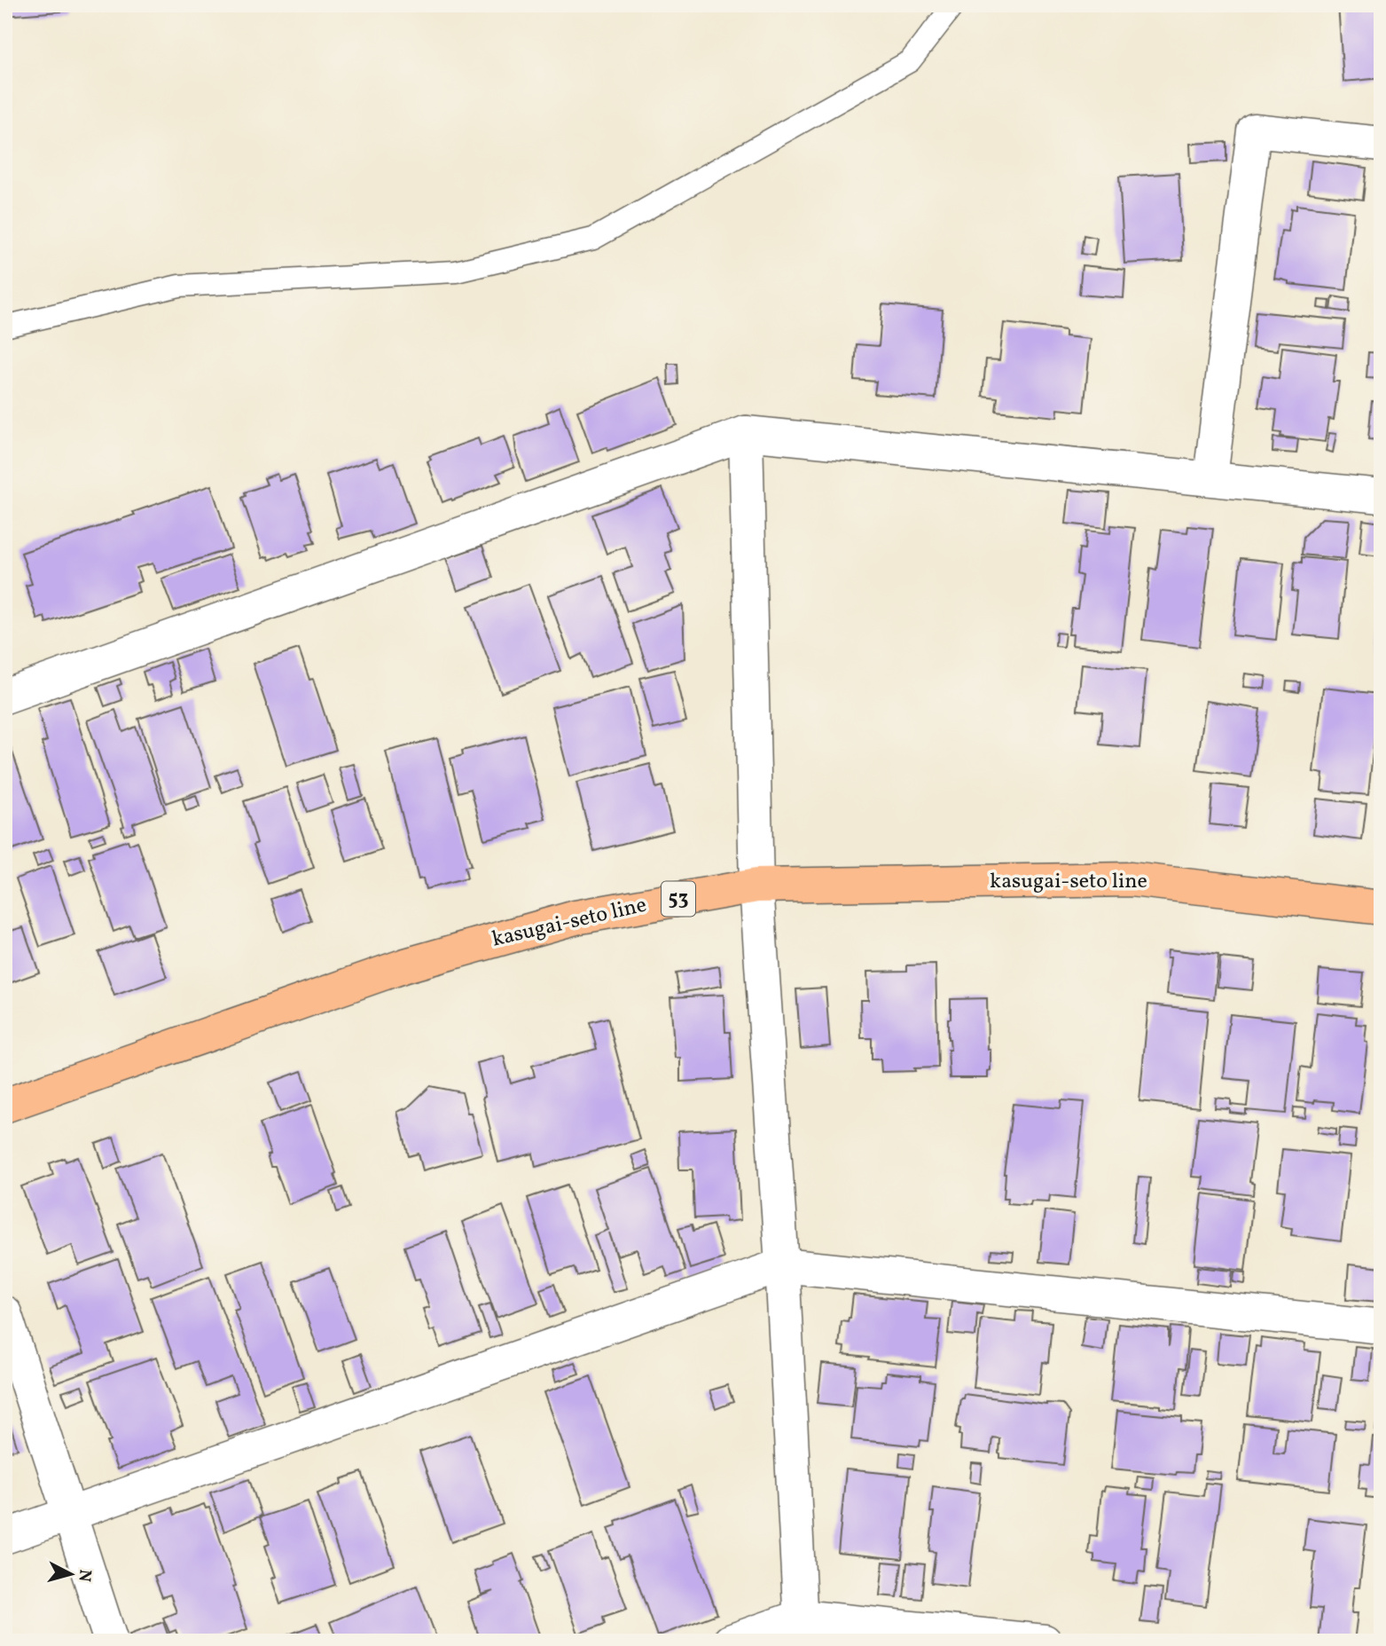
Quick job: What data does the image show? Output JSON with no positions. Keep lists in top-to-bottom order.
{
  "streets": {
    "main road": ["kasugai-seto line", "53"]
  },
  "north": "right"
}
